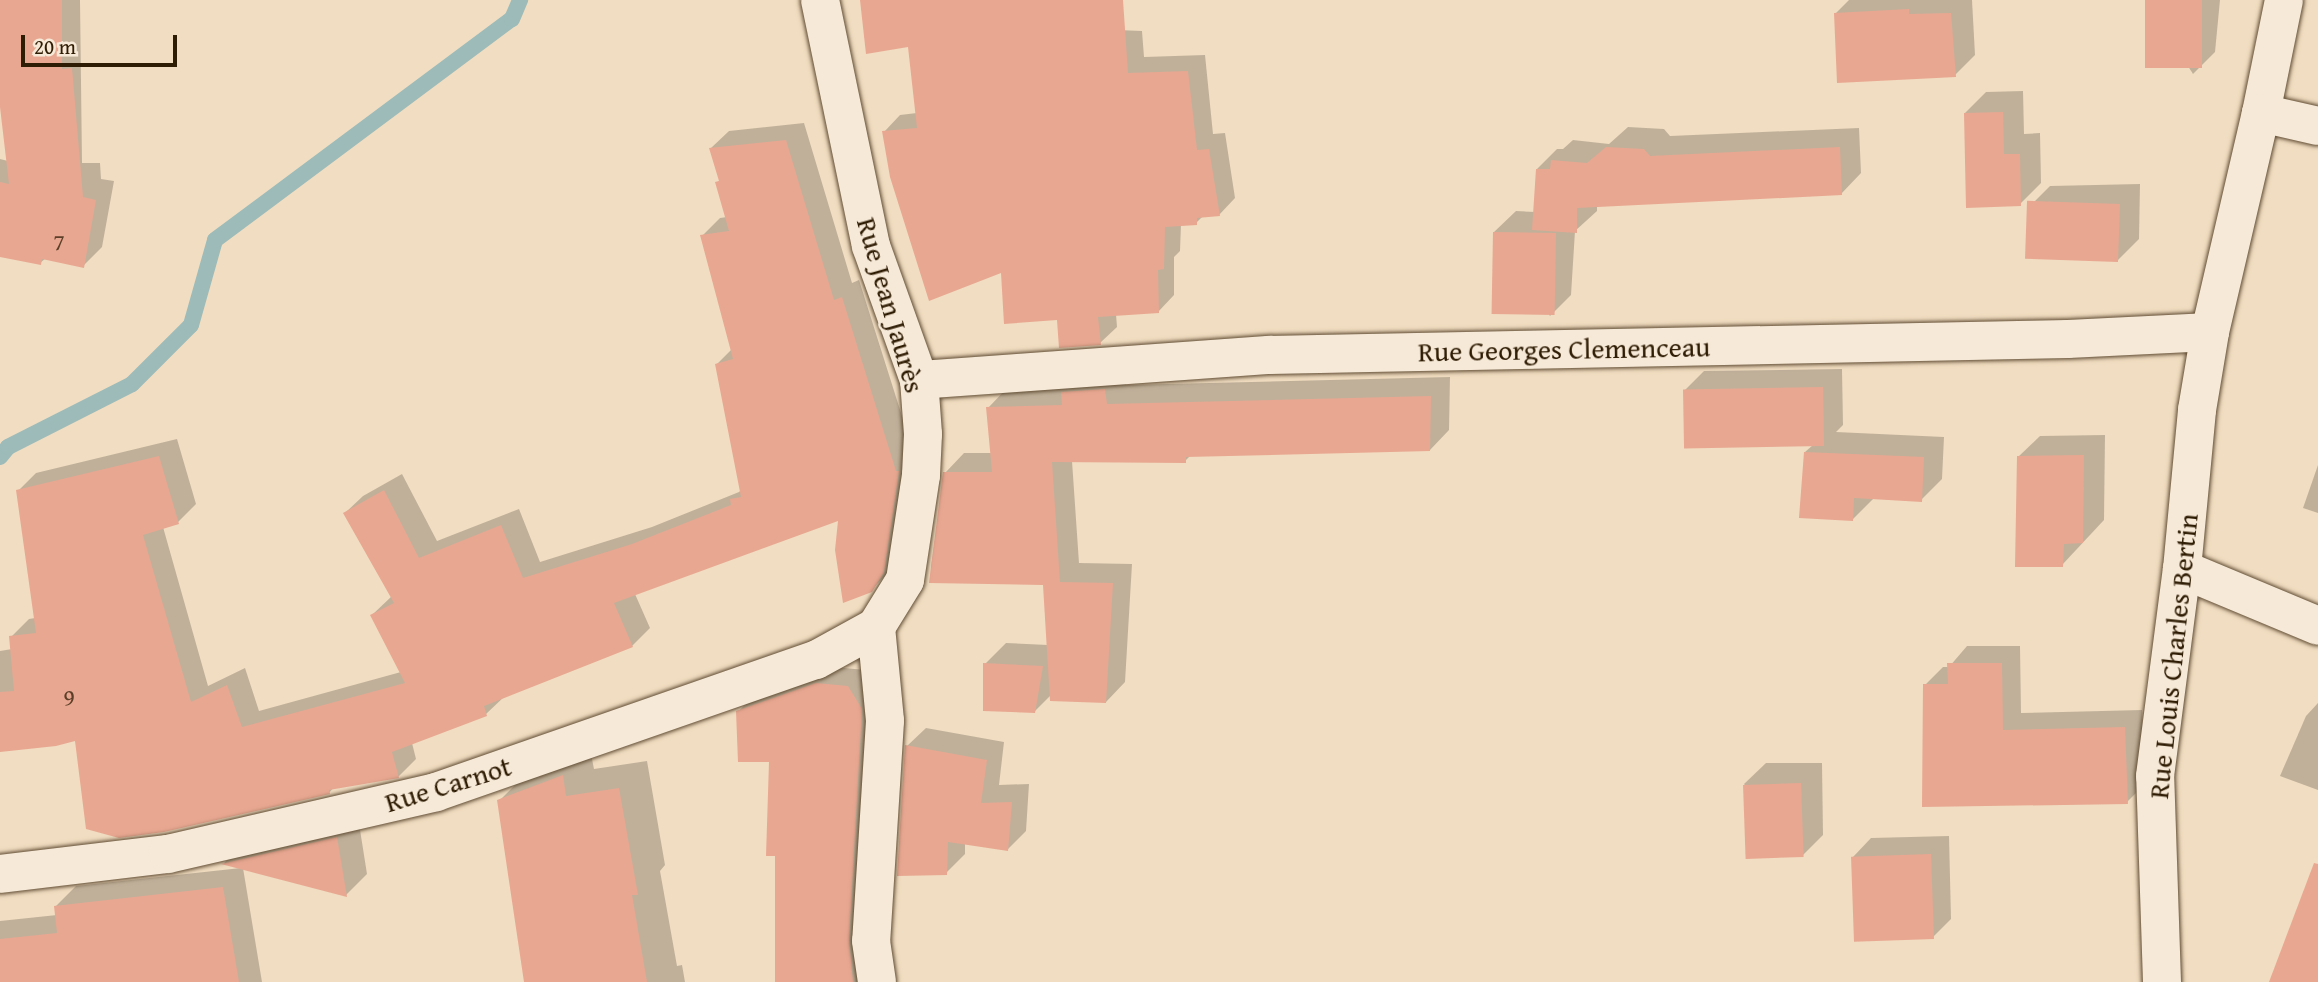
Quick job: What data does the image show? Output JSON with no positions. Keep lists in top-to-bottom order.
{
  "streets": {
    "street": [
      "Rue Jean Jaurès",
      "Rue Georges Clemenceau",
      "Rue Louis Charles Bertin",
      "Rue Carnot"
    ]
  },
  "crossings": [
    ["Rue Jean Jaurès", "Rue Georges Clemenceau"],
    ["Rue Jean Jaurès", "Rue Carnot"],
    ["Rue Georges Clemenceau", "Rue Louis Charles Bertin"]
  ],
  "house_numbers": ["7", "9"],
  "scale_bar": "20 m"
}
